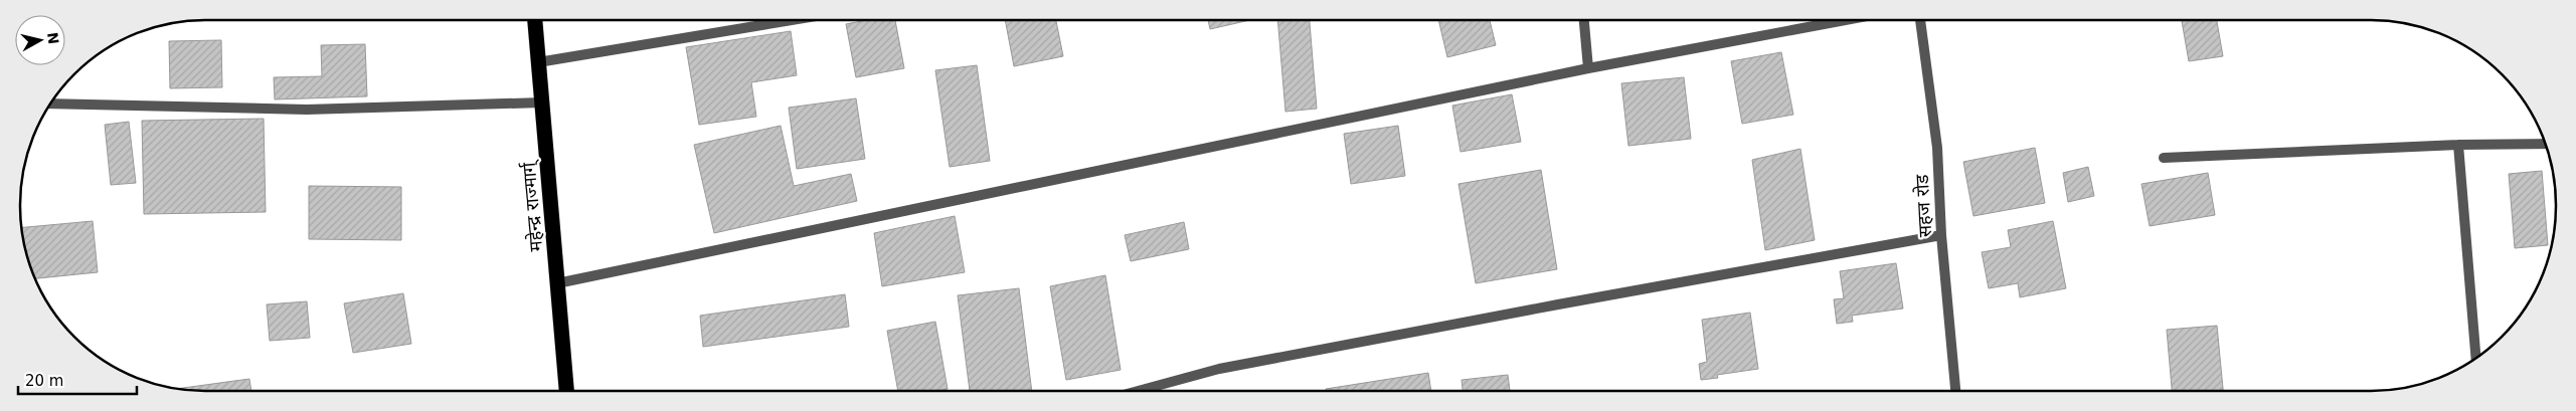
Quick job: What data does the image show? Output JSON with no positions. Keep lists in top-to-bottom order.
{
  "streets": {
    "highway": ["महेन्द्र राज्मार्ग्"],
    "street": ["सहज रोड"]
  },
  "scale_bar": "20 m",
  "north": "right"
}
